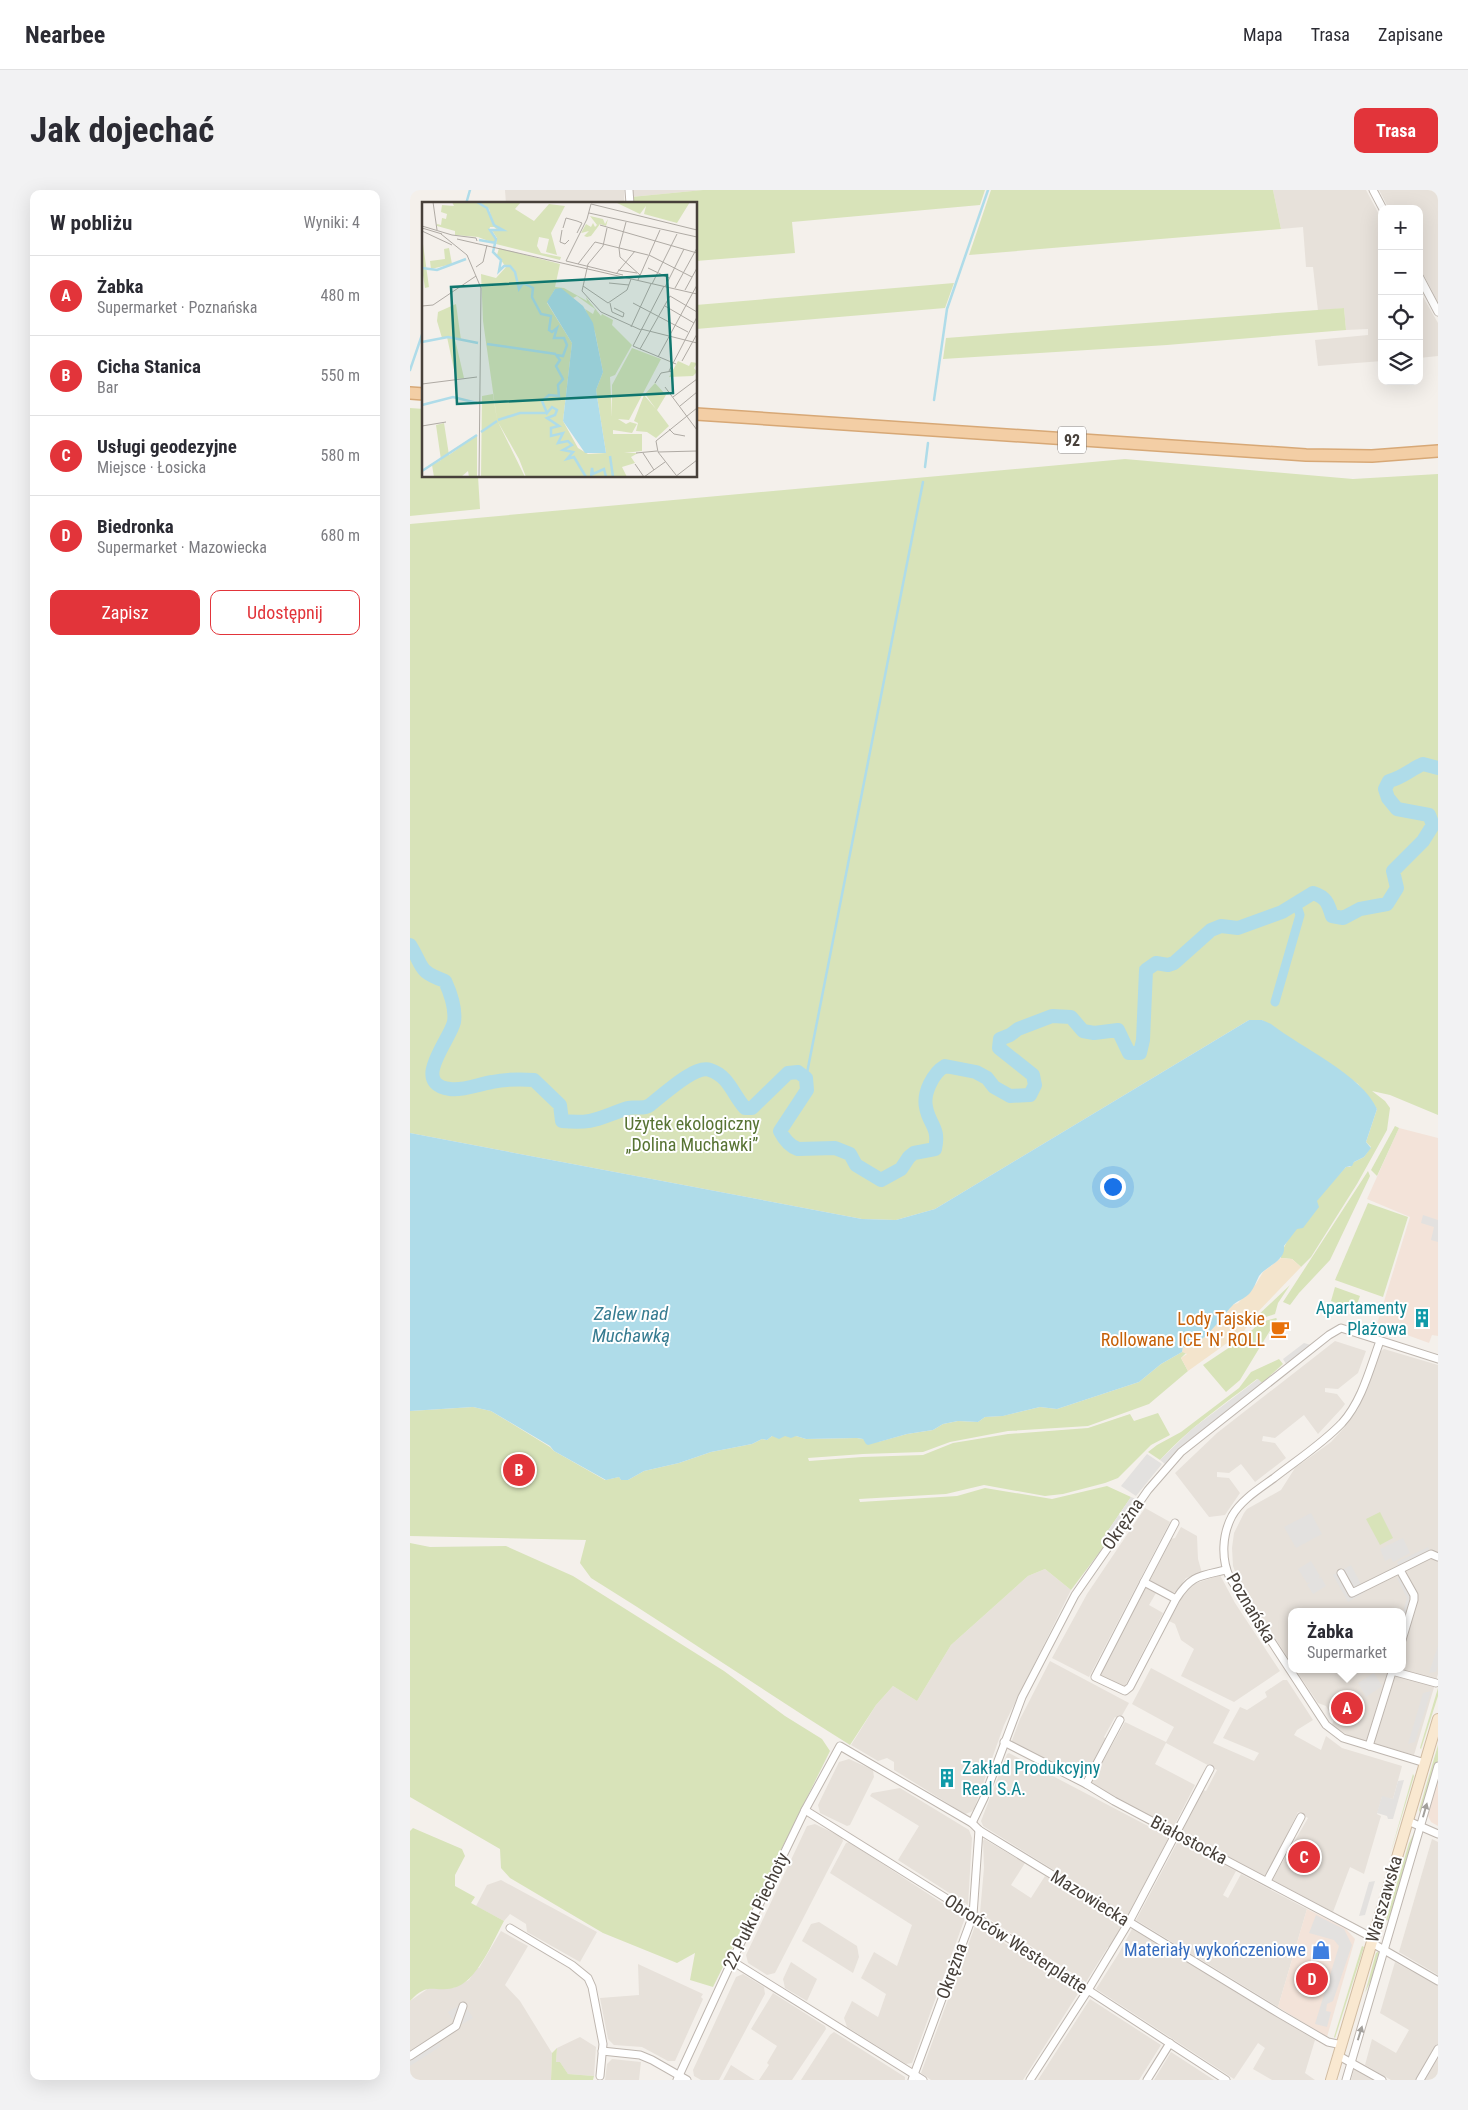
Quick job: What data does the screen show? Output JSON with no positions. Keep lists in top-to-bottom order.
{
  "streets": {
    "main road": ["92", "Warszawska"],
    "street": [
      "Okrężna",
      "Poznańska",
      "Białostocka",
      "Mazowiecka",
      "22 Pułku Piechoty",
      "Obrońców Westerplatte"
    ]
  },
  "crossings": [
    ["Okrężna", "Poznańska"],
    ["Okrężna", "Białostocka"],
    ["Okrężna", "Mazowiecka"],
    ["Okrężna", "Obrońców Westerplatte"],
    ["Poznańska", "Warszawska"],
    ["Białostocka", "Warszawska"],
    ["Mazowiecka", "Warszawska"],
    ["Mazowiecka", "22 Pułku Piechoty"],
    ["22 Pułku Piechoty", "Obrońców Westerplatte"]
  ],
  "water": ["Zalew nad Muchawką"],
  "parks": ["Użytek ekologiczny „Dolina Muchawki”"],
  "places": {
    "building": ["Apartamenty Plażowa", "Zakład Produkcyjny Real S.A."],
    "cafe": ["Lody Tajskie Rollowane ICE 'N' ROLL"],
    "shop": ["Materiały wykończeniowe"]
  },
  "page": {
    "header": "Nearbee",
    "nav": ["Mapa", "Trasa", "Zapisane"],
    "buttons": [
      "Trasa",
      ["Zapisz", "Udostępnij"]
    ],
    "title": "Jak dojechać",
    "heading": ["W pobliżu", "Wyniki: 4"],
    "map_buttons": ["+", "−"],
    "list": [
      {
        "mark": "A",
        "name": "Żabka",
        "note": "Supermarket · Poznańska",
        "value": "480 m"
      },
      {
        "mark": "B",
        "name": "Cicha Stanica",
        "note": "Bar",
        "value": "550 m"
      },
      {
        "mark": "C",
        "name": "Usługi geodezyjne",
        "note": "Miejsce · Łosicka",
        "value": "580 m"
      },
      {
        "mark": "D",
        "name": "Biedronka",
        "note": "Supermarket · Mazowiecka",
        "value": "680 m"
      }
    ],
    "pins": [
      "B",
      "A",
      "C",
      "D"
    ],
    "popup": ["Żabka", "Supermarket"]
  }
}
